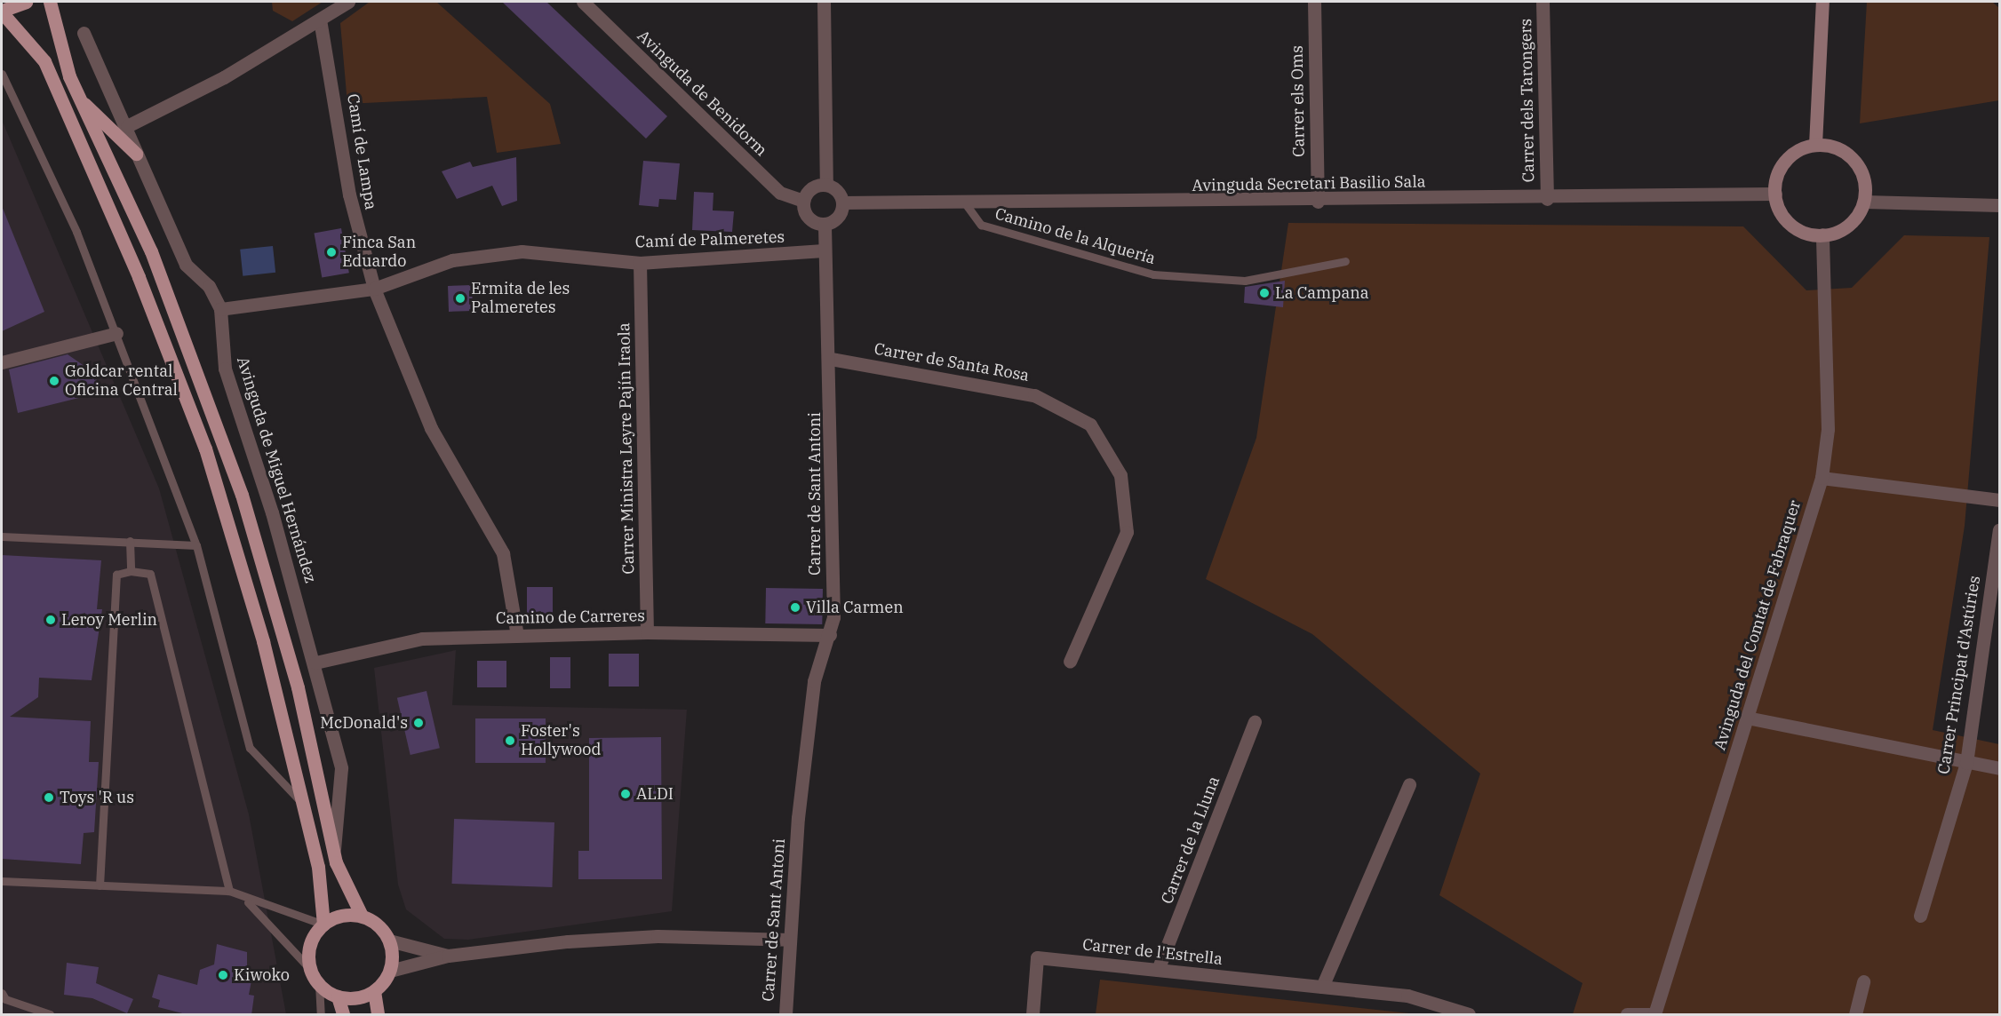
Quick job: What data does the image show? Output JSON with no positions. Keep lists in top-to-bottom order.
{
  "streets": {
    "street": [
      "Avinguda de Benidorm",
      "Carrer dels Tarongers",
      "Carrer els Oms",
      "Camí de Lampa",
      "Avinguda Secretari Basilio Sala",
      "Camí de Palmeretes",
      "Carrer de Santa Rosa",
      "Carrer Ministra Leyre Pajín Iraola",
      "Avinguda de Miguel Hernández",
      "Carrer de Sant Antoni",
      "Camino de Carreres",
      "Avinguda del Comtat de Fabraquer",
      "Carrer Principat d'Astúries",
      "Carrer de la Lluna",
      "Carrer de l'Estrella"
    ],
    "lane": ["Camino de la Alquería"]
  },
  "crossings": [
    ["Avinguda de Benidorm", "Avinguda Secretari Basilio Sala"],
    ["Avinguda de Benidorm", "Carrer de Sant Antoni"],
    ["Carrer dels Tarongers", "Avinguda Secretari Basilio Sala"],
    ["Carrer els Oms", "Avinguda Secretari Basilio Sala"],
    ["Camí de Lampa", "Camí de Palmeretes"],
    ["Camí de Lampa", "Camino de Carreres"],
    ["Avinguda Secretari Basilio Sala", "Camino de la Alquería"],
    ["Avinguda Secretari Basilio Sala", "Carrer de Sant Antoni"],
    ["Avinguda Secretari Basilio Sala", "Avinguda del Comtat de Fabraquer"],
    ["Camí de Palmeretes", "Carrer Ministra Leyre Pajín Iraola"],
    ["Camí de Palmeretes", "Avinguda de Miguel Hernández"],
    ["Camí de Palmeretes", "Carrer de Sant Antoni"],
    ["Carrer de Santa Rosa", "Carrer de Sant Antoni"],
    ["Carrer Ministra Leyre Pajín Iraola", "Camino de Carreres"],
    ["Avinguda de Miguel Hernández", "Camino de Carreres"],
    ["Carrer de Sant Antoni", "Camino de Carreres"],
    ["Carrer de la Lluna", "Carrer de l'Estrella"]
  ],
  "places": [
    "Finca San Eduardo",
    "La Campana",
    "Ermita de les Palmeretes",
    "Goldcar rental Oficina Central",
    "Villa Carmen",
    "Leroy Merlin",
    "McDonald's",
    "Foster's Hollywood",
    "ALDI",
    "Toys 'R us",
    "Kiwoko"
  ]
}
